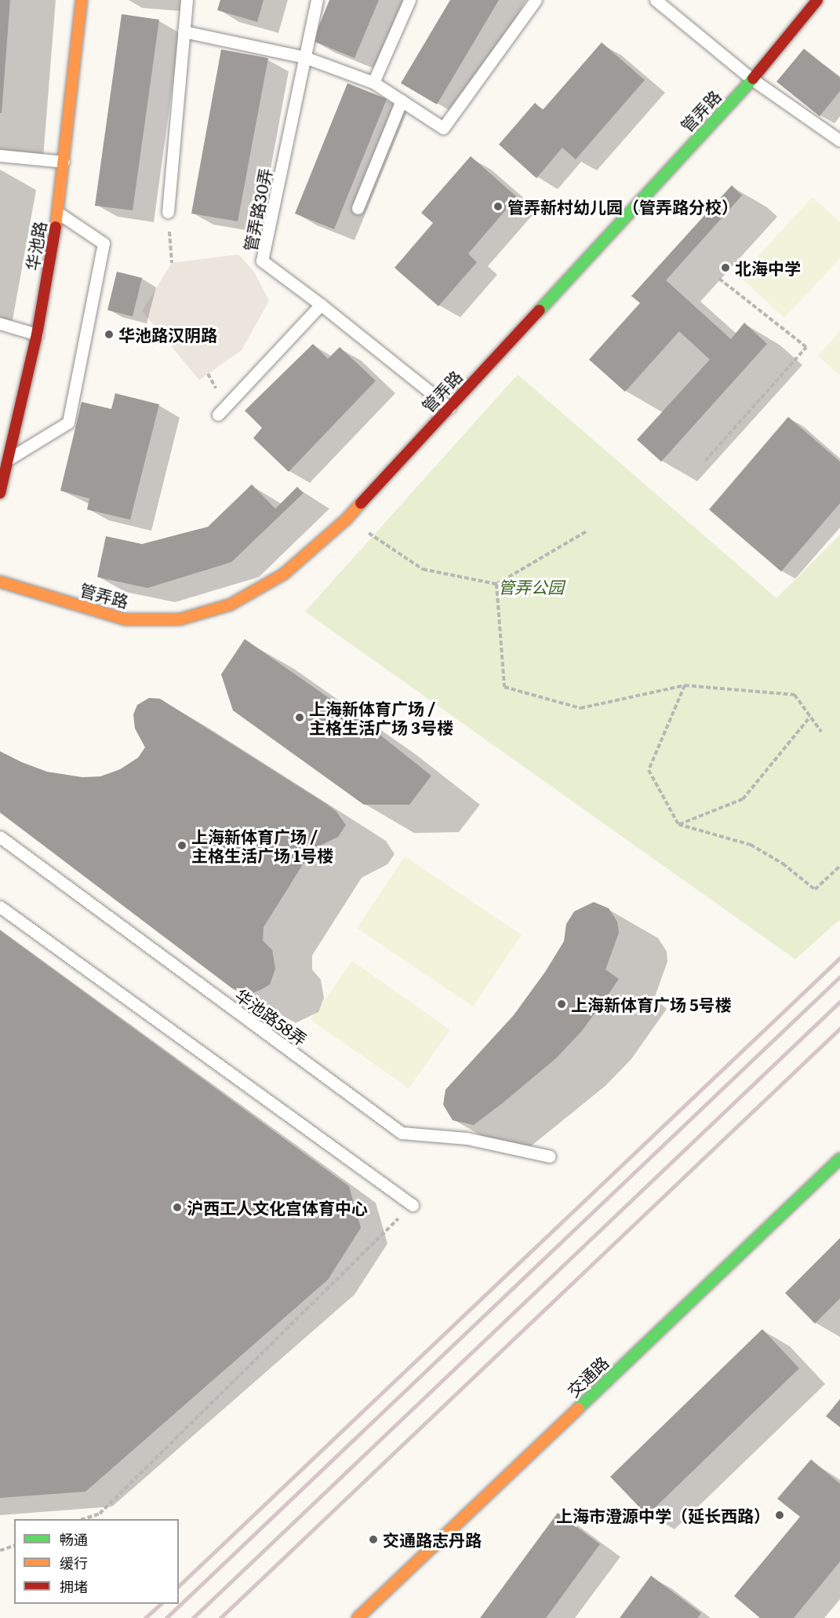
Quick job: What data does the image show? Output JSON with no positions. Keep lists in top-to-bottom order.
{
  "streets": {
    "street": ["管弄路", "华池路", "交通路"],
    "lane": ["管弄路30弄", "华池路58弄"]
  },
  "parks": ["管弄公园"],
  "places": [
    "管弄新村幼儿园（管弄路分校）",
    "北海中学",
    "华池路汉阴路",
    "上海新体育广场 / 主格生活广场 3号楼",
    "上海新体育广场 / 主格生活广场 1号楼",
    "上海新体育广场 5号楼",
    "沪西工人文化宫体育中心",
    "上海市澄源中学（延长西路）",
    "交通路志丹路"
  ],
  "legend": ["畅通", "缓行", "拥堵"]
}
